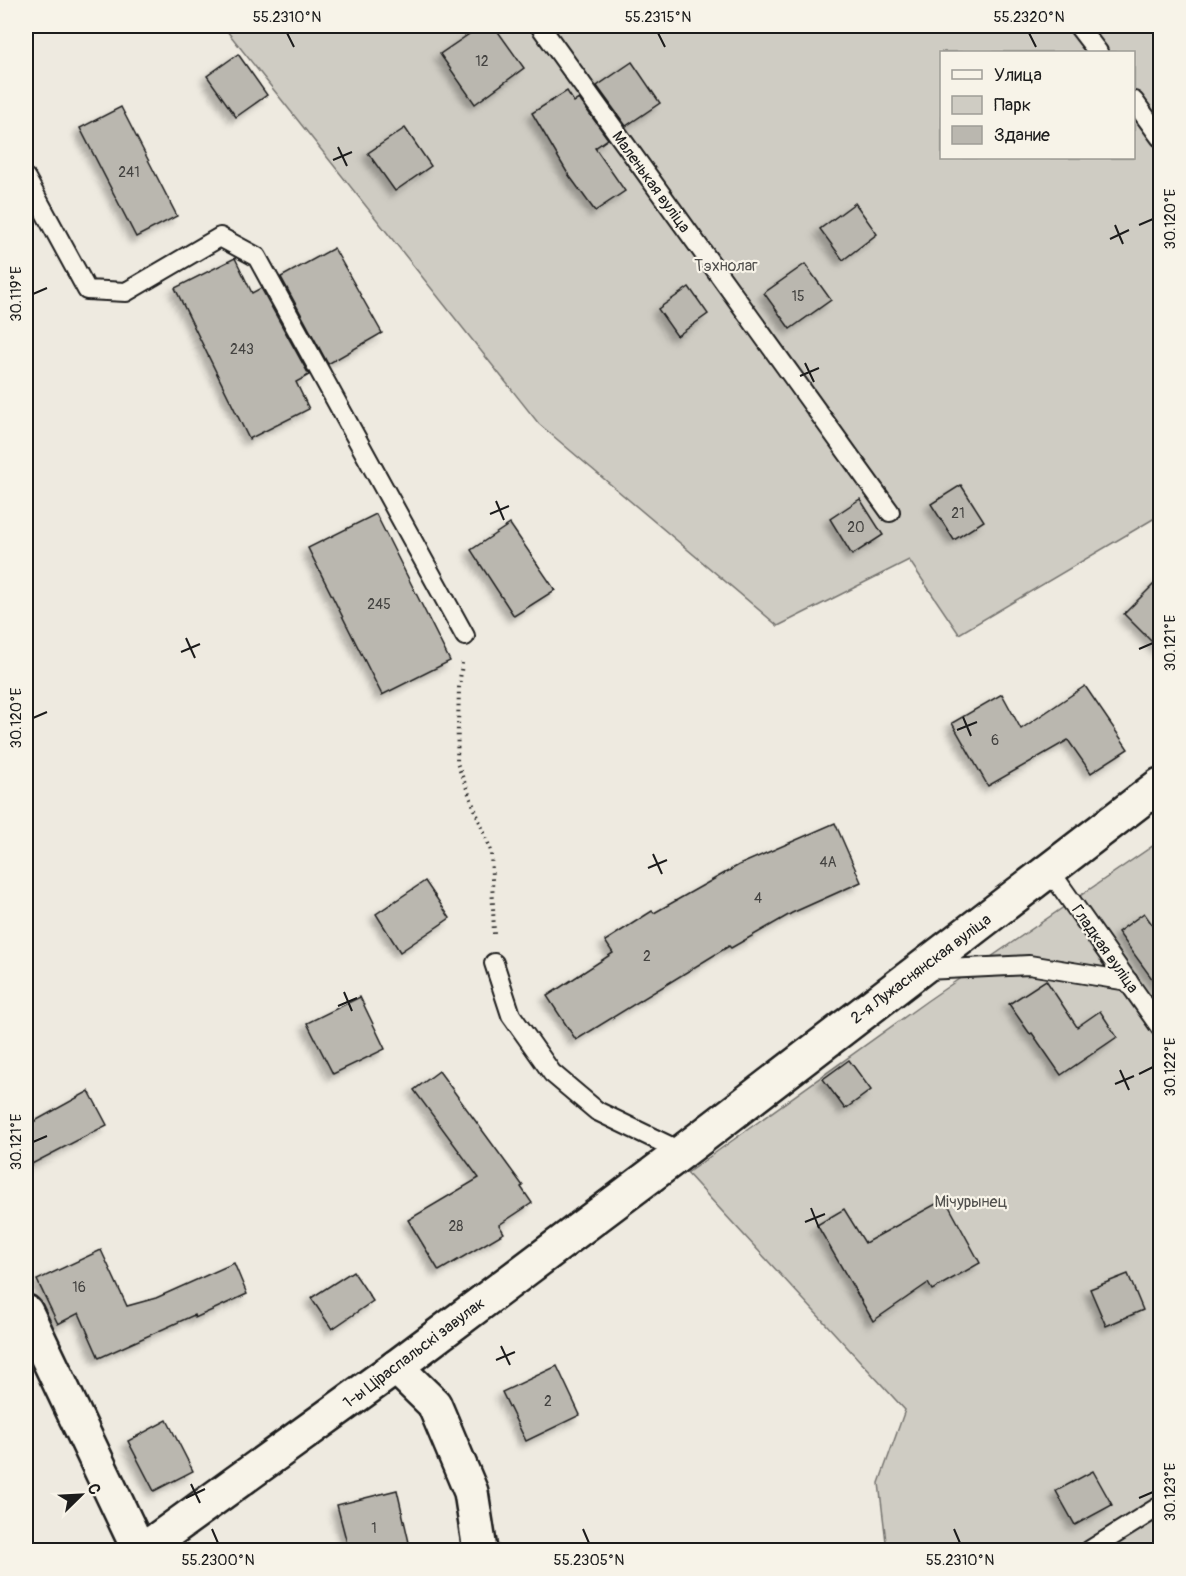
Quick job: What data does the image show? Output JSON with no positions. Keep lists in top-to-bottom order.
{
  "streets": {
    "street": ["2-я Лужаснянская вуліца", "1-ы Ціраспальскі завулак"],
    "lane": ["Маленькая вуліца", "Гладкая вуліца"]
  },
  "crossings": [
    ["Гладкая вуліца", "2-я Лужаснянская вуліца"],
    ["2-я Лужаснянская вуліца", "1-ы Ціраспальскі завулак"]
  ],
  "parks": ["Тэхнолаг", "Мічурынец"],
  "house_numbers": [
    "12",
    "241",
    "15",
    "243",
    "21",
    "20",
    "245",
    "6",
    "4А",
    "4",
    "2",
    "28",
    "16",
    "2",
    "1"
  ],
  "legend": ["Улица", "Парк", "Здание"],
  "north": "top right",
  "coordinates": [
    "55.2310°N",
    "55.2315°N",
    "55.2320°N",
    "30.120°E",
    "30.119°E",
    "30.121°E",
    "30.122°E",
    "30.123°E",
    "55.2300°N",
    "55.2305°N"
  ]
}
